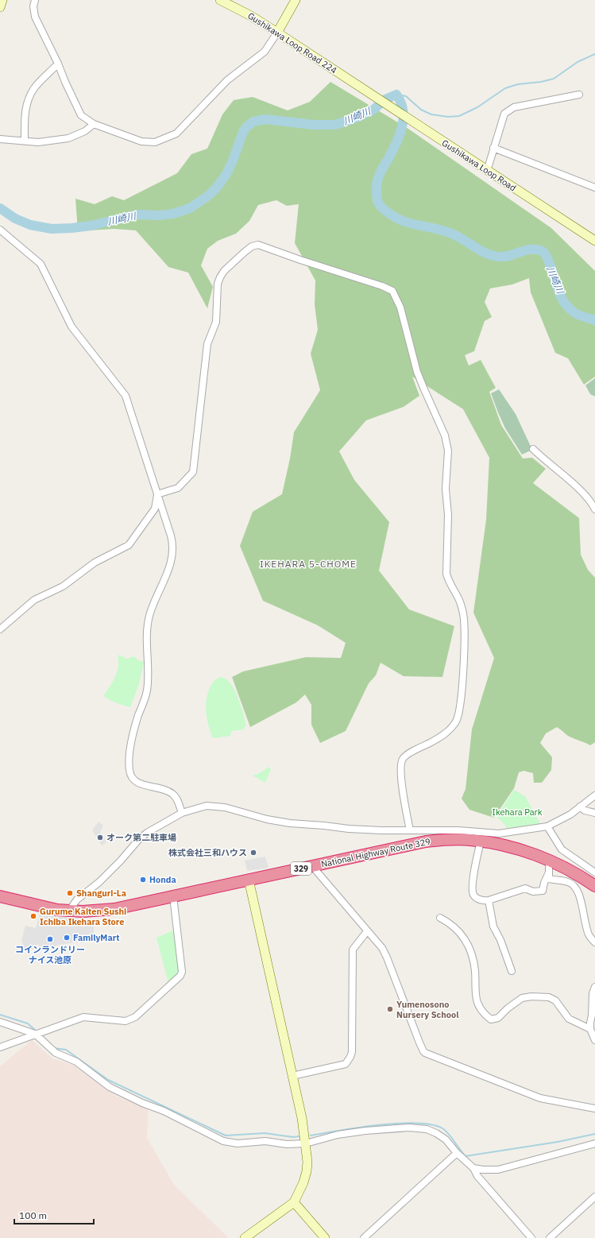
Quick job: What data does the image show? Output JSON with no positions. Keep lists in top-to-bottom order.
{
  "streets": {
    "highway": ["National Highway Route 329", "329"],
    "street": ["Gushikawa Loop Road 224", "Gushikawa Loop Road"]
  },
  "crossings": [
    ["Gushikawa Loop Road 224", "Gushikawa Loop Road"]
  ],
  "districts": ["IKEHARA 5-CHOME"],
  "water": ["川崎川"],
  "parks": ["Ikehara Park"],
  "places": [
    "オーク第二駐車場",
    "株式会社三和ハウス",
    "Honda",
    "Shanguri-La",
    "Gurume Kaiten Sushi Ichiba Ikehara Store",
    "FamilyMart",
    "コインランドリー ナイス池原",
    "Yumenosono Nursery School"
  ],
  "scale_bar": "100 m"
}
